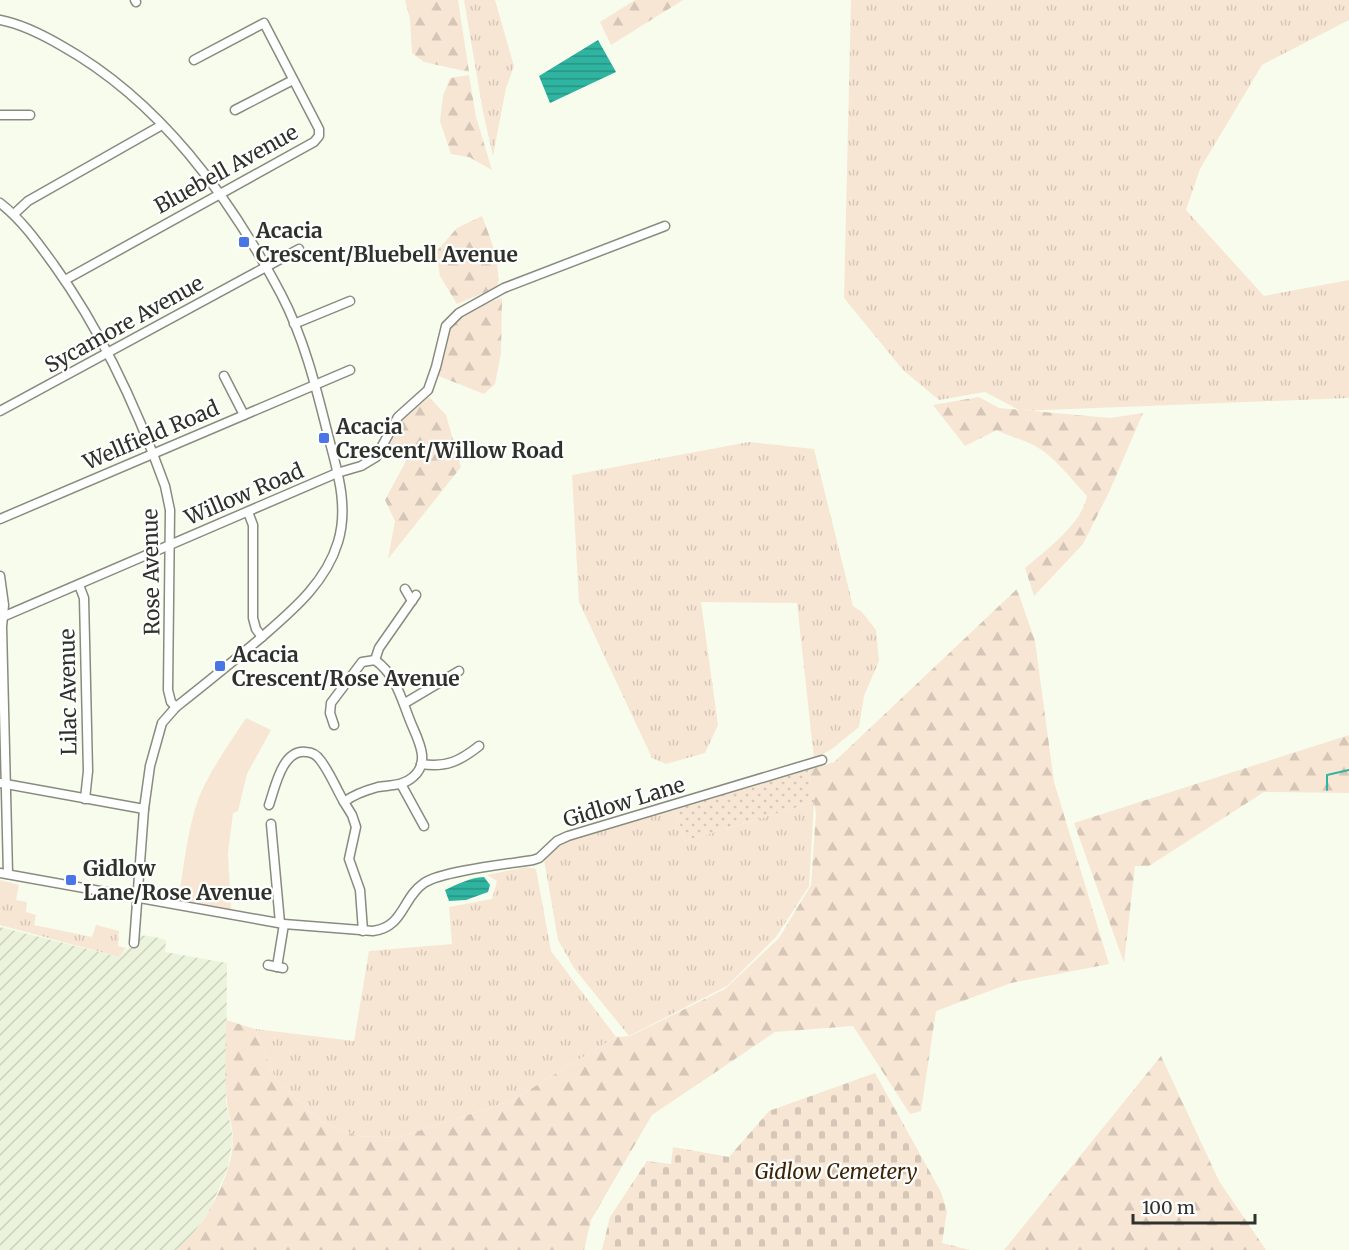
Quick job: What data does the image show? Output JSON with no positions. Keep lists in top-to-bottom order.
{
  "streets": {
    "street": [
      "Bluebell Avenue",
      "Sycamore Avenue",
      "Wellfield Road",
      "Willow Road",
      "Rose Avenue",
      "Lilac Avenue",
      "Gidlow Lane"
    ]
  },
  "crossings": [
    ["Bluebell Avenue", "Rose Avenue"],
    ["Sycamore Avenue", "Rose Avenue"],
    ["Wellfield Road", "Rose Avenue"],
    ["Willow Road", "Rose Avenue"],
    ["Willow Road", "Lilac Avenue"]
  ],
  "parks": ["Gidlow Cemetery"],
  "places": {
    "transit": [
      "Acacia Crescent/Bluebell Avenue",
      "Acacia Crescent/Willow Road",
      "Acacia Crescent/Rose Avenue",
      "Gidlow Lane/Rose Avenue"
    ]
  },
  "scale_bar": "100 m"
}
